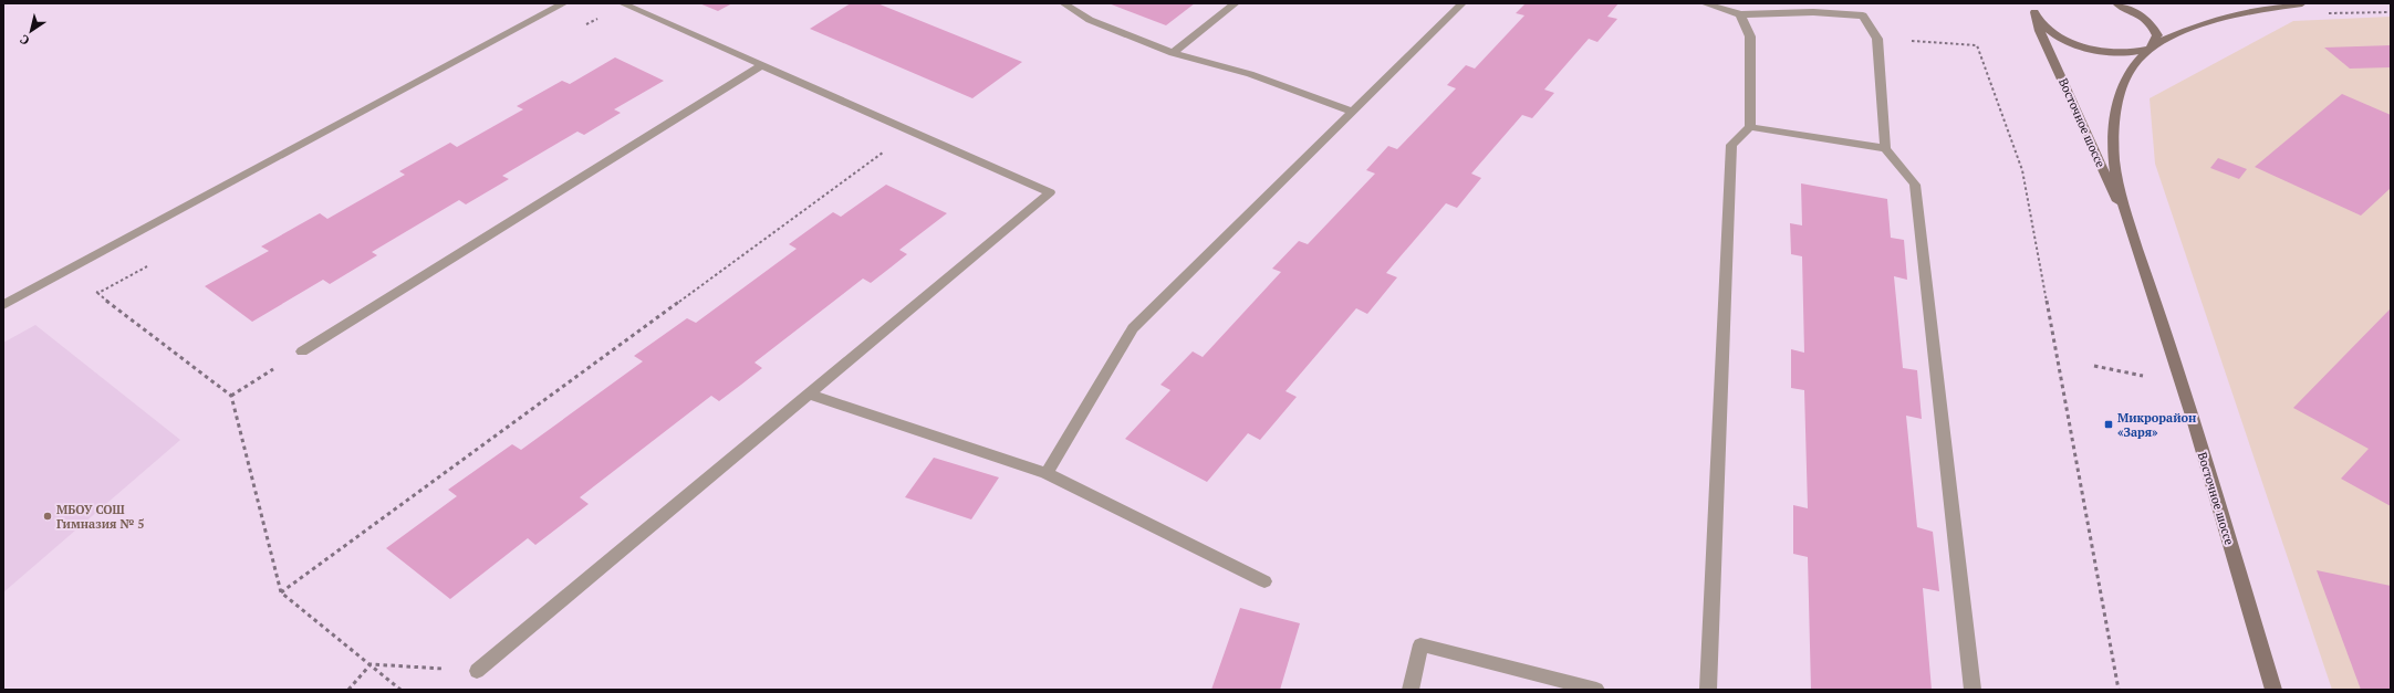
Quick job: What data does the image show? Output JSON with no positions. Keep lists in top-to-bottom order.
{
  "streets": {
    "main road": ["Восточное шоссе"]
  },
  "places": {
    "transit": ["Микрорайон «Заря»"],
    "other": ["МБОУ СОШ Гимназия № 5"]
  },
  "north": "bottom left"
}
